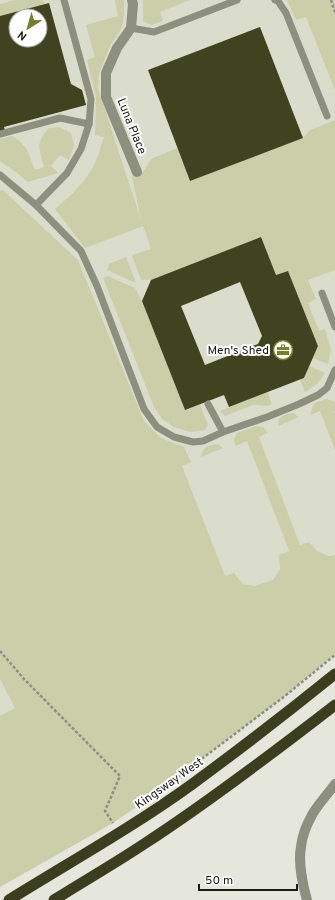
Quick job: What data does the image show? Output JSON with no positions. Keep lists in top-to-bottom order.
{
  "streets": {
    "highway": ["Kingsway West"],
    "street": ["Luna Place"]
  },
  "places": {
    "office": ["Men's Shed"]
  },
  "scale_bar": "50 m",
  "north": "bottom left"
}
